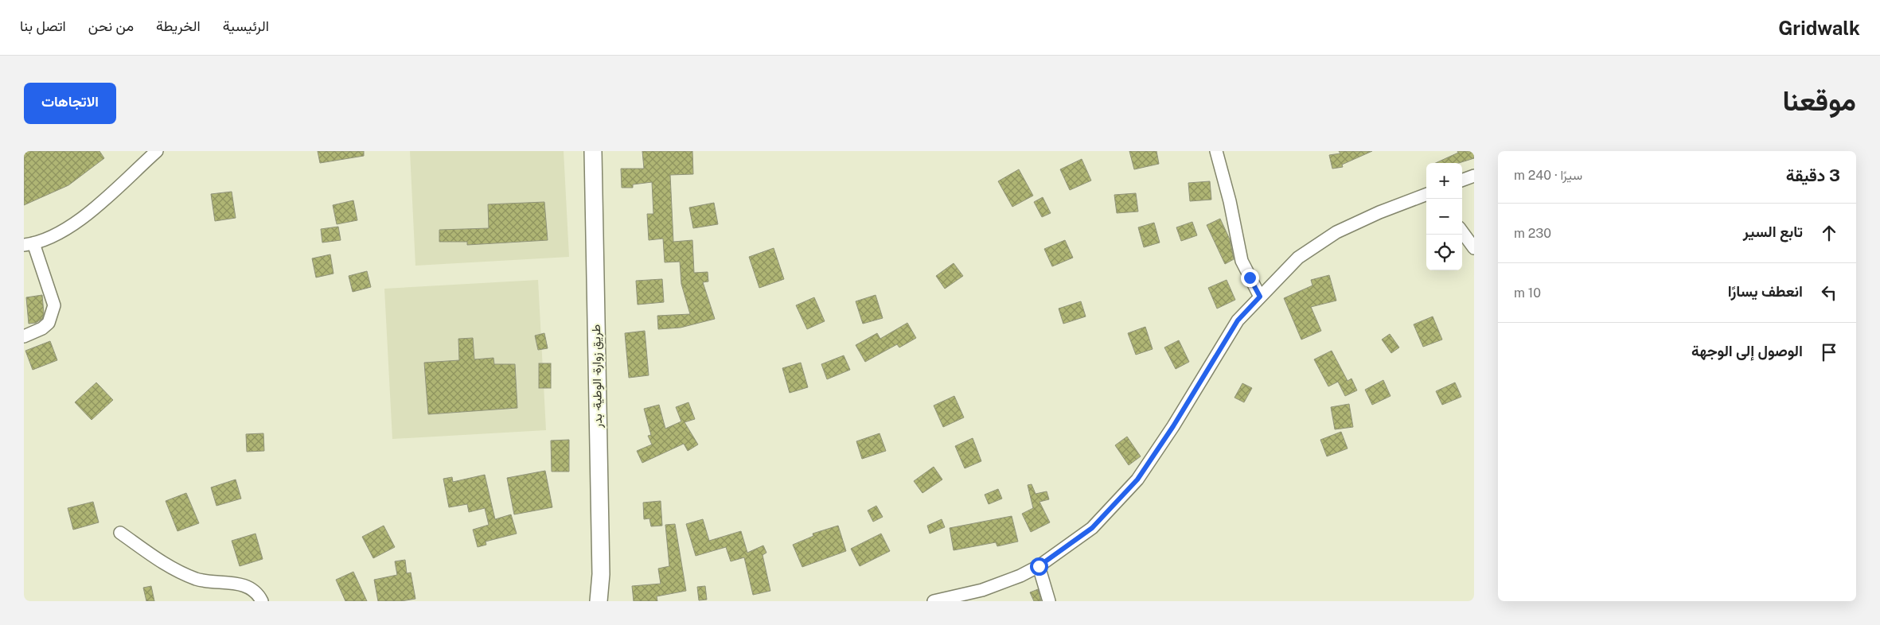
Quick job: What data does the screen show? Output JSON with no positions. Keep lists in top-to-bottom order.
{
  "streets": {
    "highway": ["طريق زوارة- الوطية- بدر"]
  },
  "page": {
    "header": "Gridwalk",
    "nav": [
      "الرئيسية",
      "الخريطة",
      "من نحن",
      "اتصل بنا"
    ],
    "title": "موقعنا",
    "buttons": "الاتجاهات",
    "heading": ["3 دقيقة", "سيرًا · 240 m"],
    "map_buttons": ["+", "−"],
    "list": [
      ["تابع السير", "230 m"],
      ["انعطف يسارًا", "10 m"],
      "الوصول إلى الوجهة"
    ]
  }
}
